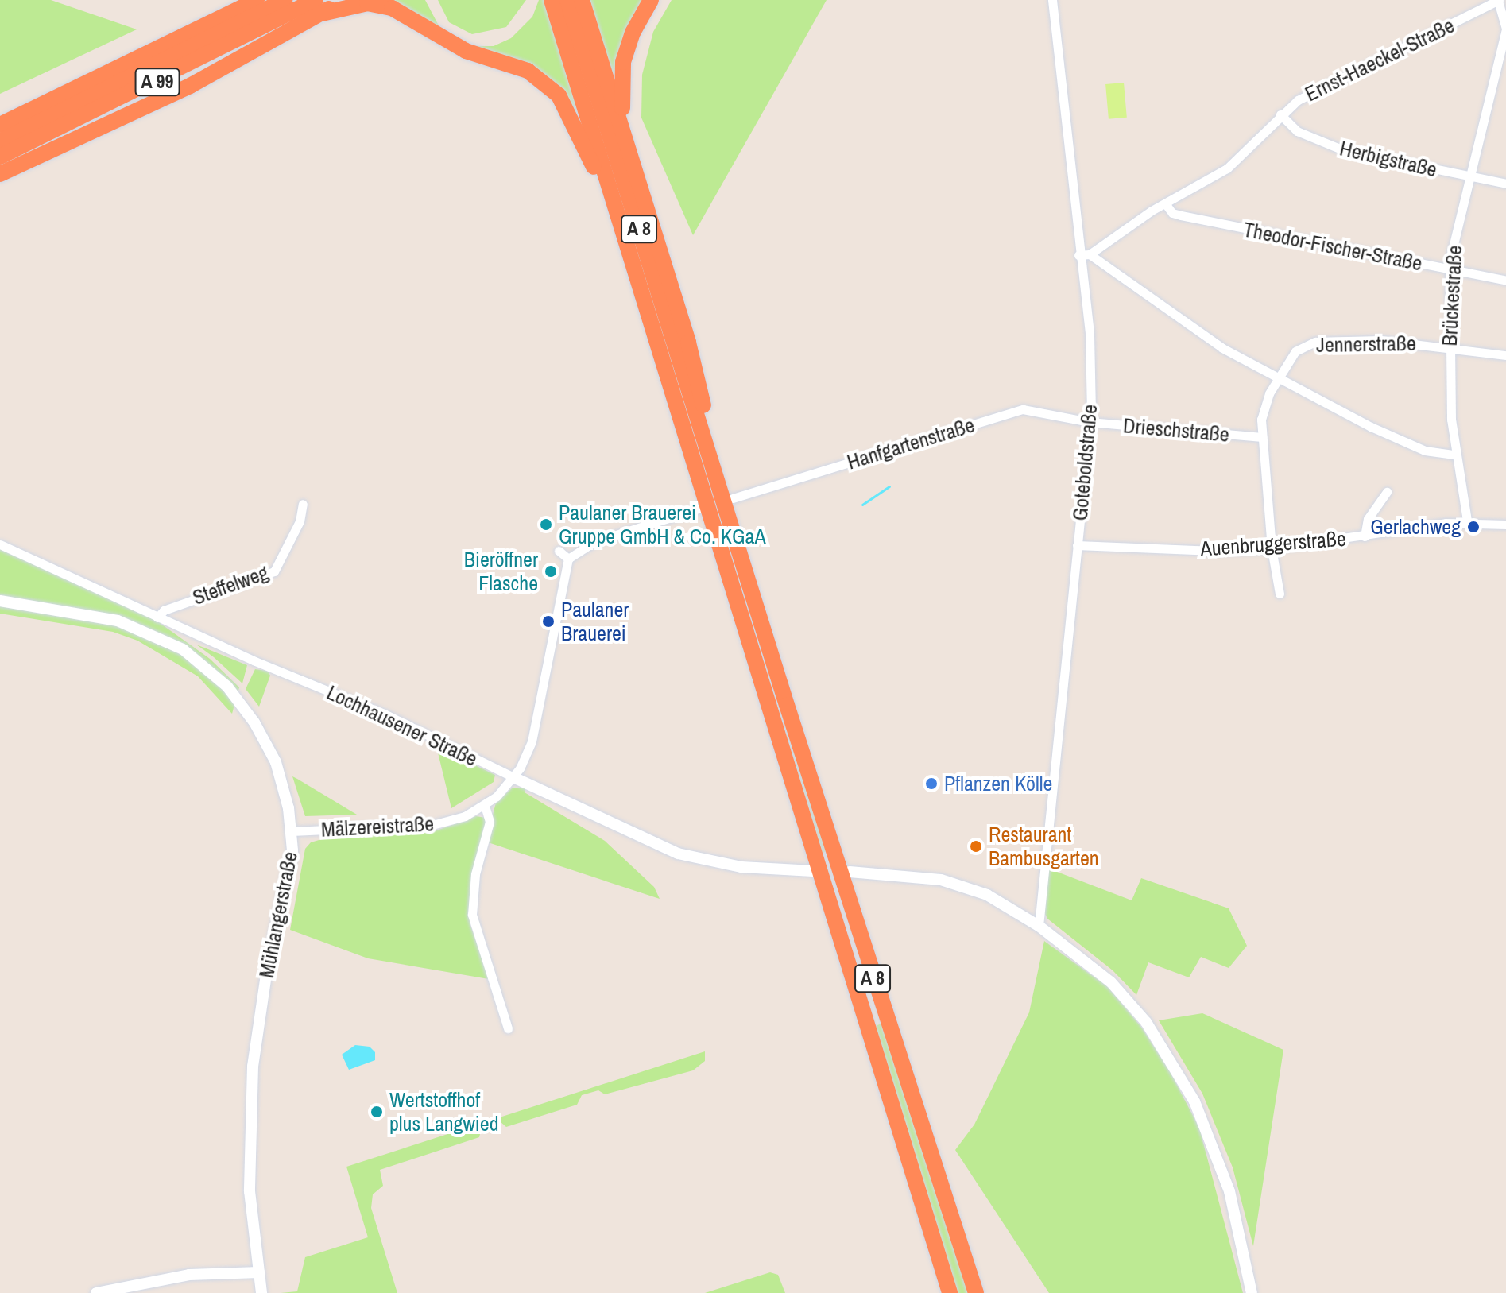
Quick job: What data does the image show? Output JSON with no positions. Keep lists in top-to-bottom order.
{
  "streets": {
    "highway": ["A 99", "A 8"],
    "street": [
      "Ernst-Haeckel-Straße",
      "Herbigstraße",
      "Theodor-Fischer-Straße",
      "Brückestraße",
      "Jennerstraße",
      "Drieschstraße",
      "Hanfgartenstraße",
      "Goteboldstraße",
      "Auenbruggerstraße",
      "Steffelweg",
      "Lochhausener Straße",
      "Mälzereistraße",
      "Mühlangerstraße"
    ]
  },
  "crossings": [
    ["Ernst-Haeckel-Straße", "Herbigstraße"],
    ["Ernst-Haeckel-Straße", "Theodor-Fischer-Straße"],
    ["Ernst-Haeckel-Straße", "Brückestraße"],
    ["Ernst-Haeckel-Straße", "Goteboldstraße"],
    ["Herbigstraße", "Brückestraße"],
    ["Theodor-Fischer-Straße", "Brückestraße"],
    ["Brückestraße", "Jennerstraße"],
    ["Brückestraße", "Auenbruggerstraße"],
    ["Jennerstraße", "Drieschstraße"],
    ["Jennerstraße", "Auenbruggerstraße"],
    ["Drieschstraße", "Hanfgartenstraße"],
    ["Drieschstraße", "Goteboldstraße"],
    ["Hanfgartenstraße", "Goteboldstraße"],
    ["Goteboldstraße", "Auenbruggerstraße"],
    ["Steffelweg", "Lochhausener Straße"],
    ["Lochhausener Straße", "Mälzereistraße"],
    ["Mälzereistraße", "Mühlangerstraße"]
  ],
  "places": [
    "Paulaner Brauerei Gruppe GmbH & Co. KGaA",
    "Gerlachweg",
    "Bieröffner Flasche",
    "Paulaner Brauerei",
    "Pflanzen Kölle",
    "Restaurant Bambusgarten",
    "Wertstoffhof plus Langwied"
  ]
}
